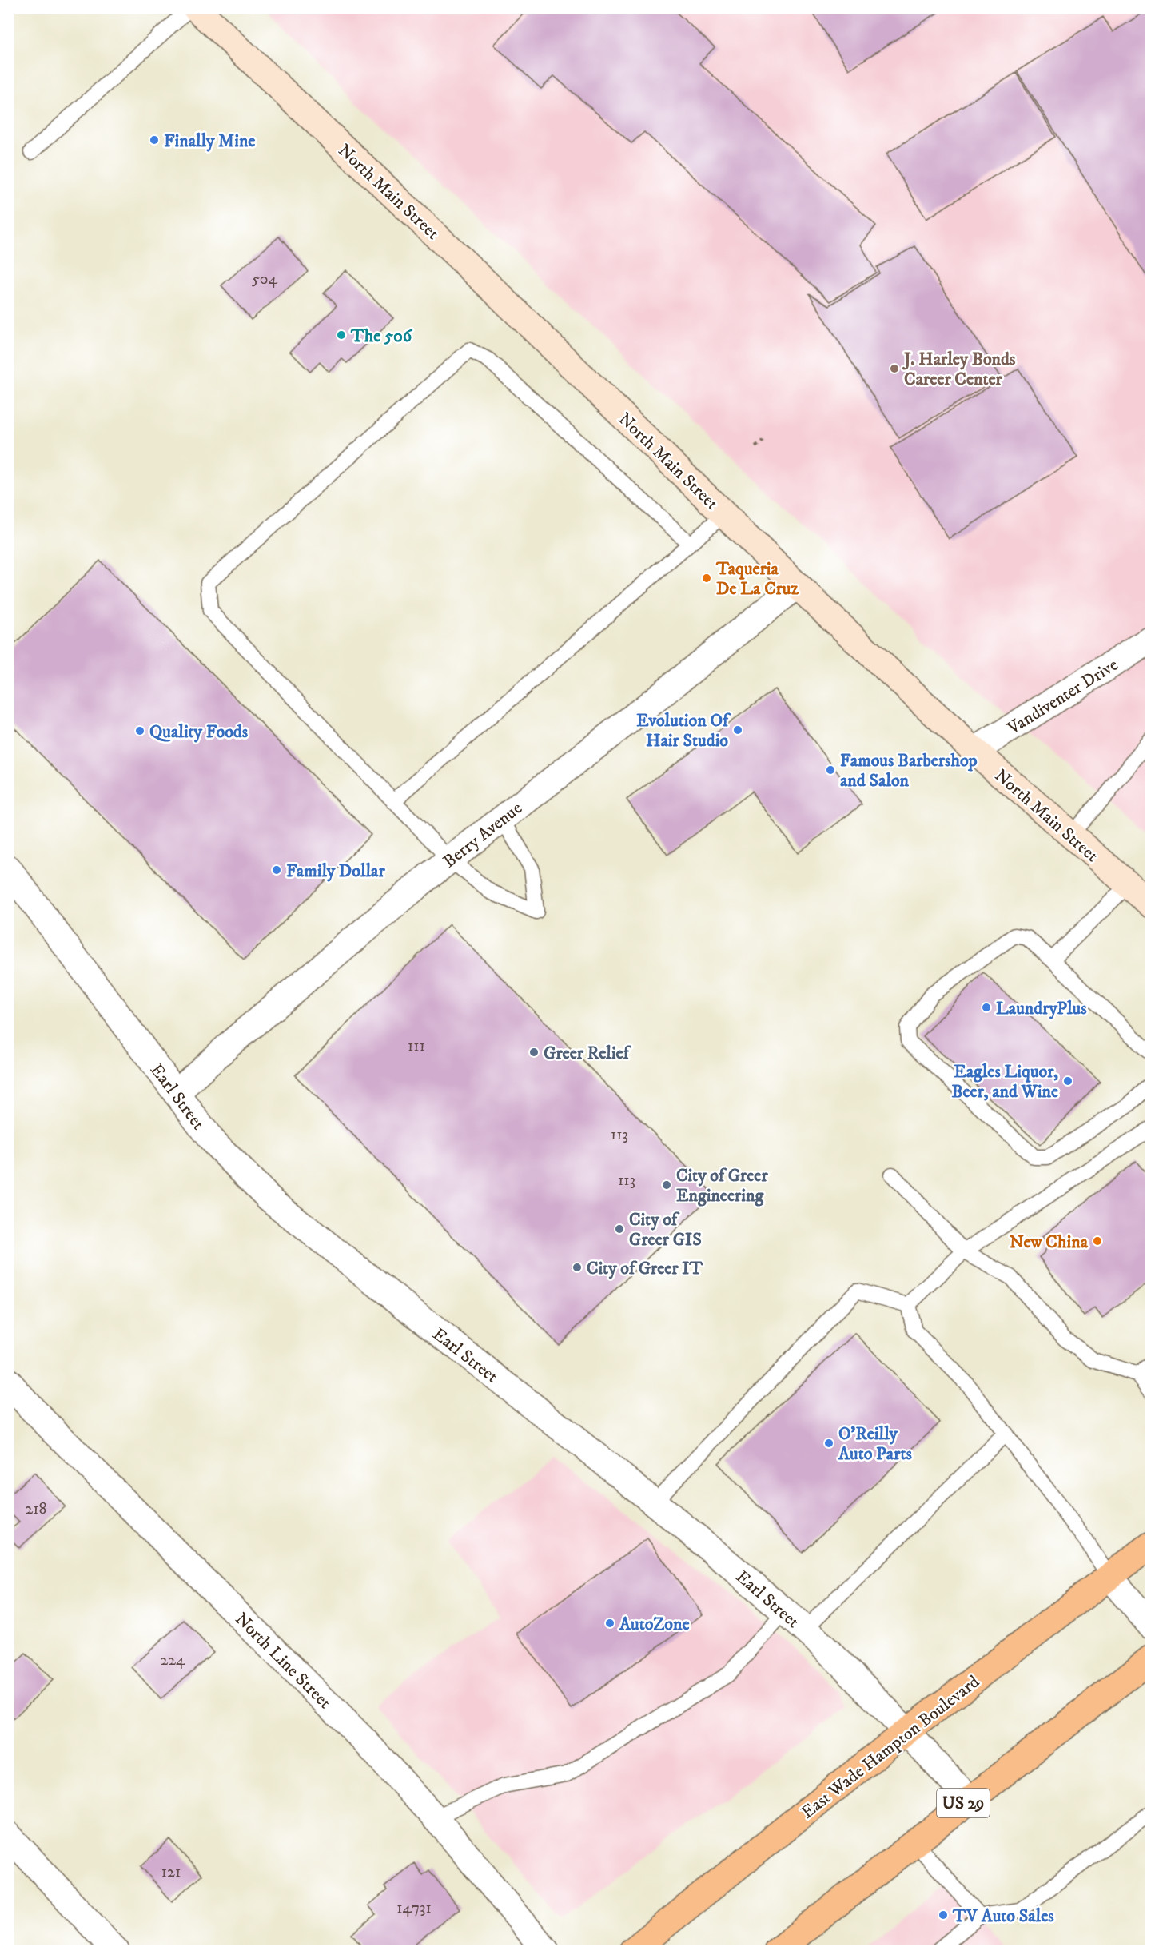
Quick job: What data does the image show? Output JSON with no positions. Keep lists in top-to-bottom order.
{
  "streets": {
    "main road": ["North Main Street", "East Wade Hampton Boulevard", "US 29"],
    "street": [
      "Vandiventer Drive",
      "Berry Avenue",
      "Earl Street",
      "North Line Street"
    ]
  },
  "crossings": [
    ["North Main Street", "Vandiventer Drive"],
    ["North Main Street", "Berry Avenue"],
    ["Berry Avenue", "Earl Street"],
    ["Earl Street", "East Wade Hampton Boulevard"],
    ["Earl Street", "US 29"]
  ],
  "places": [
    "Finally Mine",
    "The 506",
    "J. Harley Bonds Career Center",
    "Taqueria De La Cruz",
    "Evolution Of Hair Studio",
    "Quality Foods",
    "Famous Barbershop and Salon",
    "Family Dollar",
    "LaundryPlus",
    "Greer Relief",
    "Eagles Liquor, Beer, and Wine",
    "City of Greer Engineering",
    "City of Greer GIS",
    "New China",
    "City of Greer IT",
    "O'Reilly Auto Parts",
    "AutoZone",
    "TV Auto Sales"
  ],
  "house_numbers": [
    "504",
    "111",
    "113",
    "113",
    "218",
    "224",
    "121",
    "14731"
  ]
}
